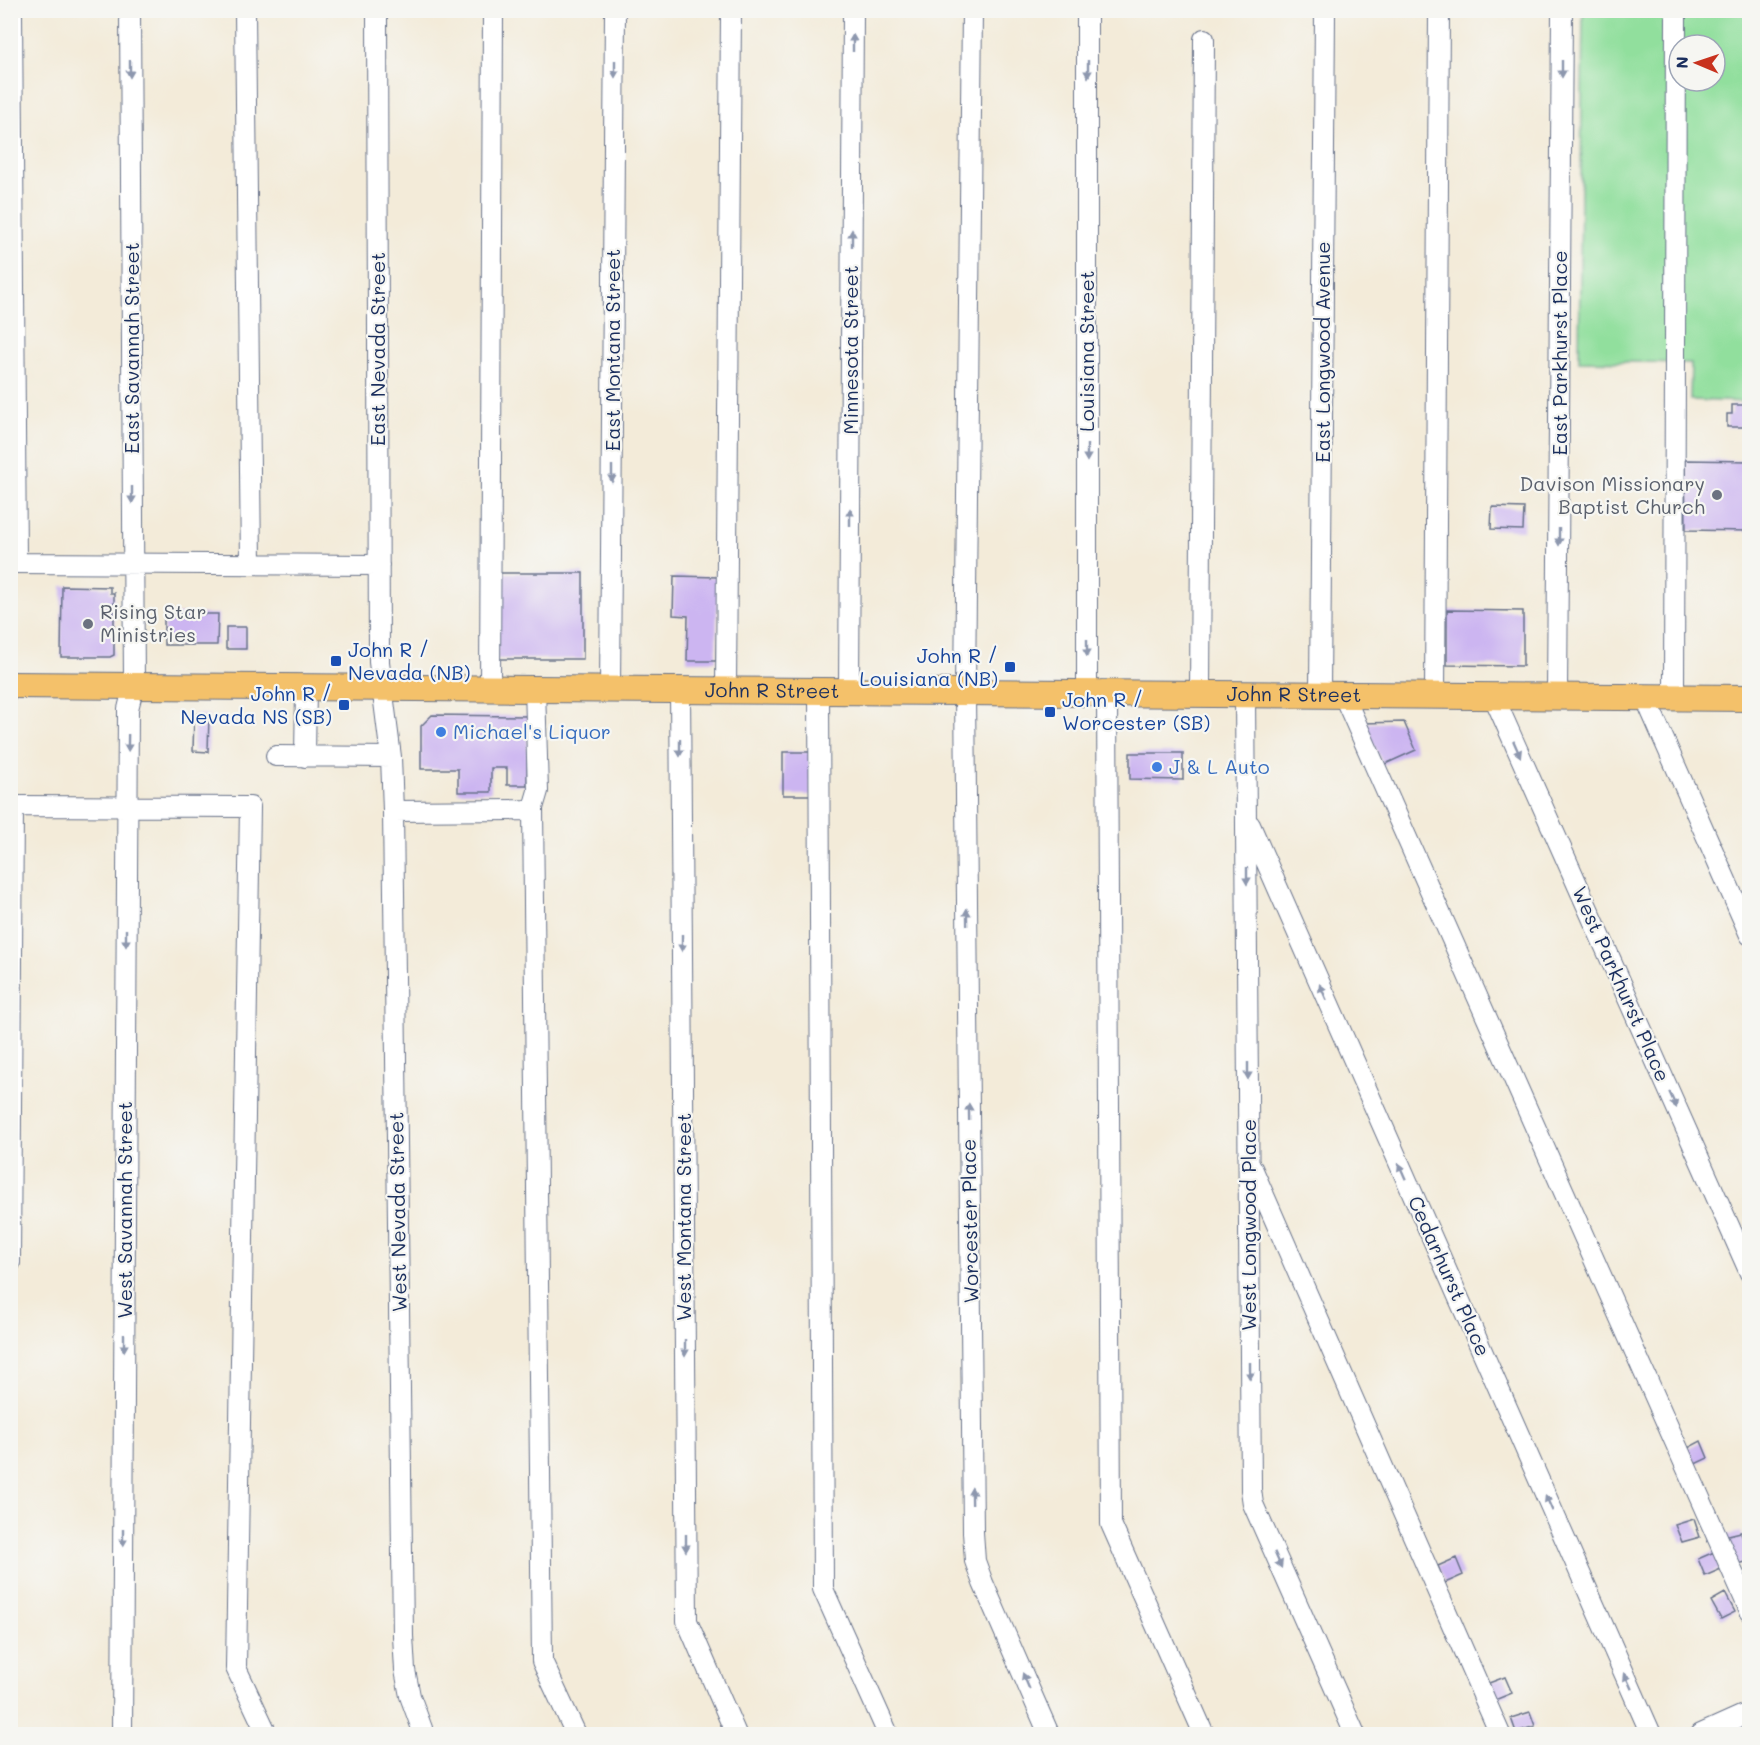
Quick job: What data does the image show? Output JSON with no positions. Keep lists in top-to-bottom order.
{
  "streets": {
    "main road": ["John R Street"],
    "street": [
      "East Savannah Street",
      "East Nevada Street",
      "East Montana Street",
      "Minnesota Street",
      "Louisiana Street",
      "East Longwood Avenue",
      "East Parkhurst Place",
      "West Parkhurst Place",
      "West Savannah Street",
      "West Nevada Street",
      "West Montana Street",
      "Worcester Place",
      "West Longwood Place",
      "Cedarhurst Place"
    ]
  },
  "crossings": [
    ["East Savannah Street", "John R Street"],
    ["East Savannah Street", "West Savannah Street"],
    ["East Nevada Street", "John R Street"],
    ["East Nevada Street", "West Nevada Street"],
    ["East Montana Street", "John R Street"],
    ["Minnesota Street", "John R Street"],
    ["Louisiana Street", "John R Street"],
    ["East Longwood Avenue", "John R Street"],
    ["East Parkhurst Place", "John R Street"],
    ["John R Street", "West Parkhurst Place"],
    ["John R Street", "West Savannah Street"],
    ["John R Street", "West Nevada Street"],
    ["John R Street", "West Montana Street"],
    ["John R Street", "Worcester Place"],
    ["John R Street", "West Longwood Place"],
    ["West Longwood Place", "Cedarhurst Place"]
  ],
  "places": {
    "other": [
      "Davison Missionary Baptist Church",
      "Rising Star Ministries",
      "Michael's Liquor",
      "J & L Auto"
    ],
    "transit": [
      "John R / Nevada (NB)",
      "John R / Louisiana (NB)",
      "John R / Nevada NS (SB)",
      "John R / Worcester (SB)"
    ]
  },
  "north": "left"
}
